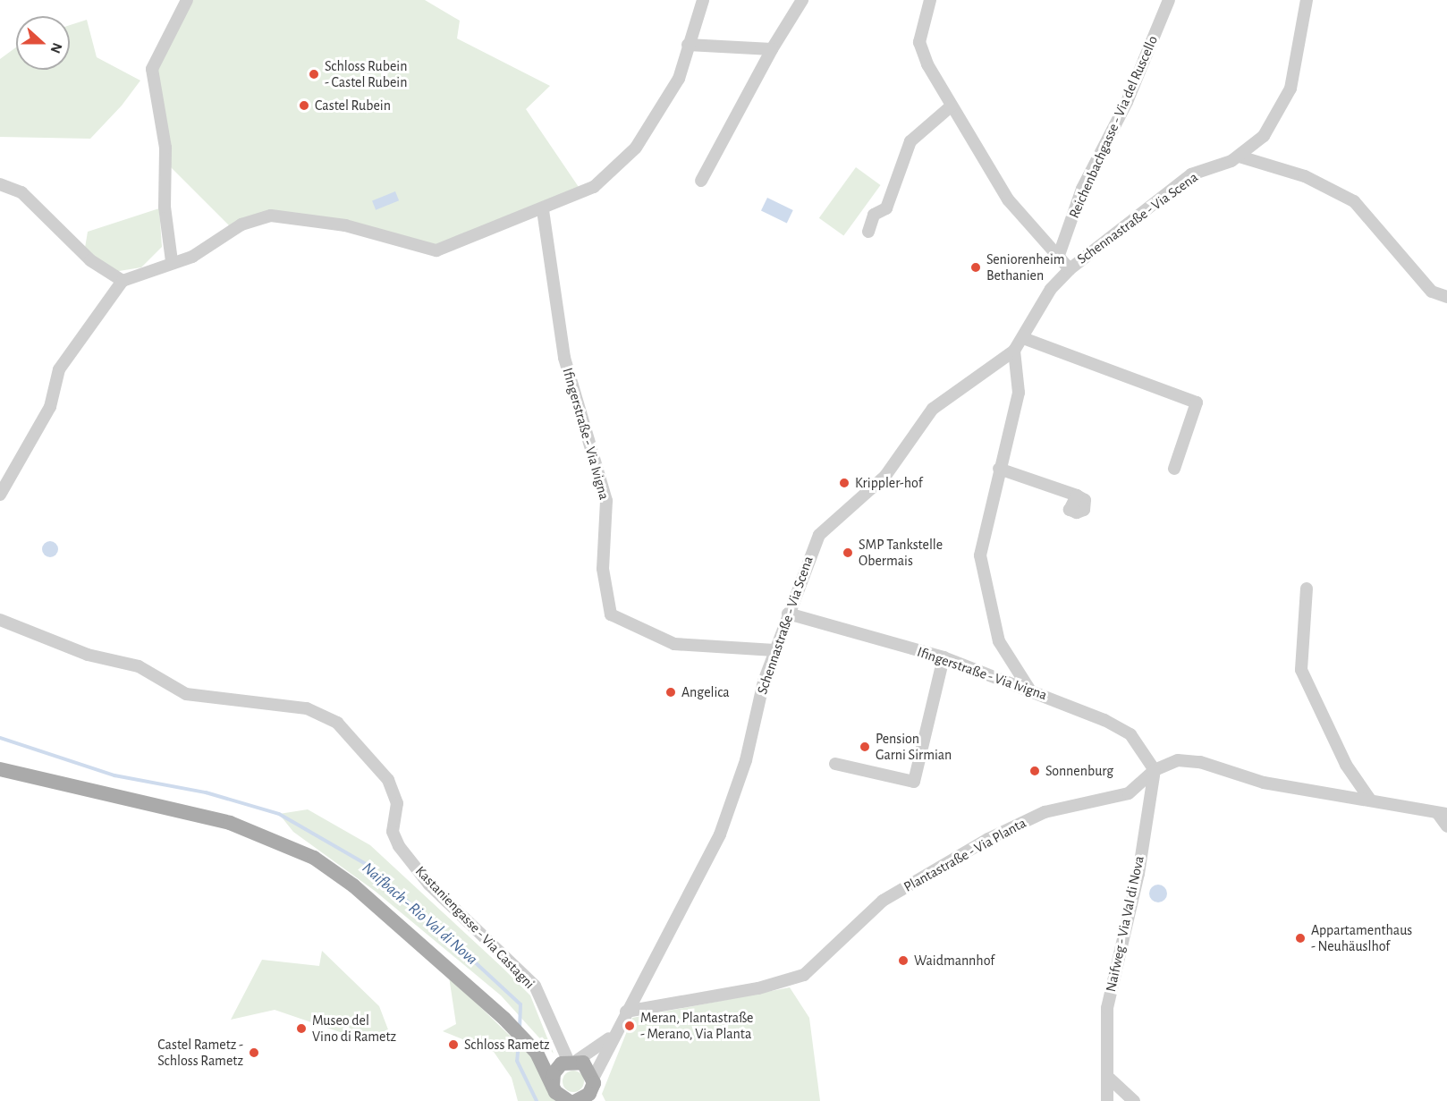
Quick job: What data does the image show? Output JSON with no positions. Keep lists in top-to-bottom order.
{
  "streets": {
    "street": [
      "Reichenbachgasse - Via del Ruscello",
      "Schennastraße - Via Scena",
      "Ifingerstraße - Via Ivigna",
      "Plantastraße - Via Planta",
      "Naifweg - Via Val di Nova",
      "Kastaniengasse - Via Castagni"
    ]
  },
  "crossings": [
    ["Schennastraße - Via Scena", "Ifingerstraße - Via Ivigna"],
    ["Schennastraße - Via Scena", "Plantastraße - Via Planta"],
    ["Schennastraße - Via Scena", "Kastaniengasse - Via Castagni"],
    ["Ifingerstraße - Via Ivigna", "Plantastraße - Via Planta"],
    ["Ifingerstraße - Via Ivigna", "Naifweg - Via Val di Nova"],
    ["Plantastraße - Via Planta", "Naifweg - Via Val di Nova"]
  ],
  "water": ["Naifbach - Rio Val di Nova"],
  "places": [
    "Schloss Rubein - Castel Rubein",
    "Castel Rubein",
    "Seniorenheim Bethanien",
    "Krippler-hof",
    "SMP Tankstelle Obermais",
    "Angelica",
    "Pension Garni Sirmian",
    "Sonnenburg",
    "Appartamenthaus - Neuhäuslhof",
    "Waidmannhof",
    "Meran, Plantastraße - Merano, Via Planta",
    "Museo del Vino di Rametz",
    "Schloss Rametz",
    "Castel Rametz - Schloss Rametz"
  ],
  "north": "right"
}
